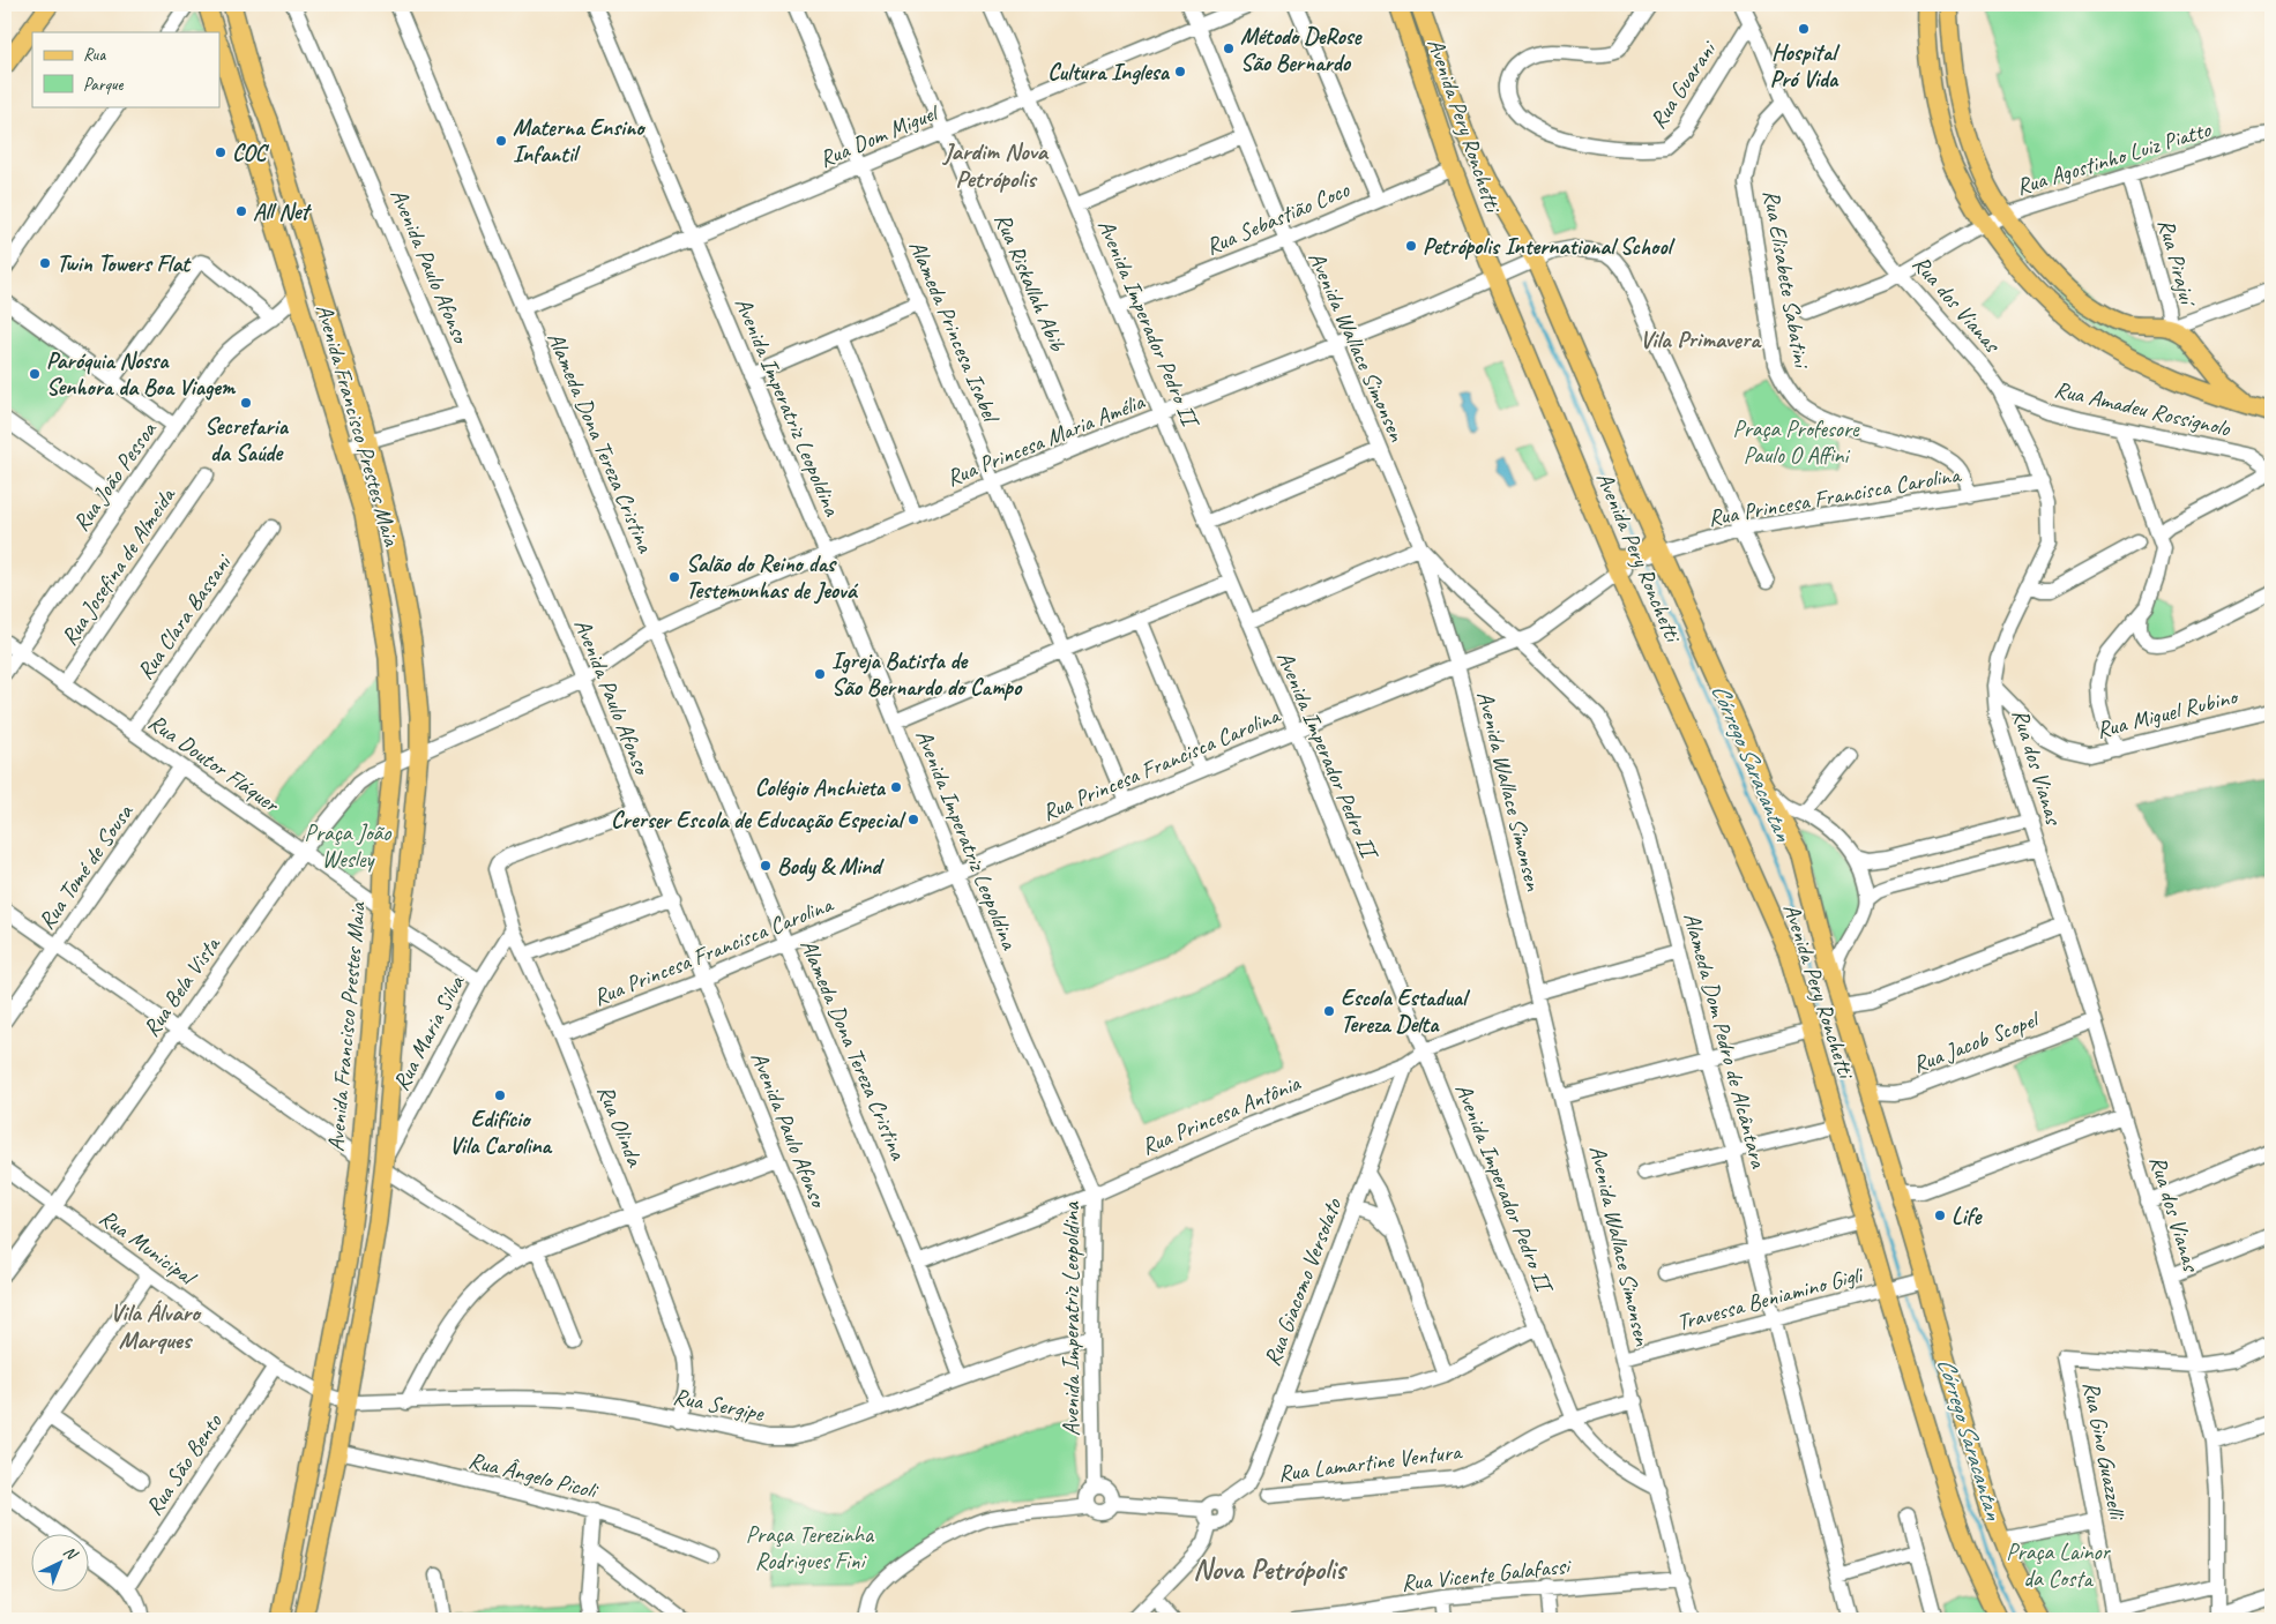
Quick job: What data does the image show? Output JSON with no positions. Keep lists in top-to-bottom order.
{
  "streets": {
    "main road": ["Avenida Pery Ronchetti", "Rua Pirajuí", "Avenida Francisco Prestes Maia"],
    "street": [
      "Rua Guarani",
      "Rua Dom Miguel",
      "Rua Agostinho Luiz Piatto",
      "Rua Sebastião Coco",
      "Avenida Paulo Afonso",
      "Rua Elisabete Sabatini",
      "Rua Riskallah Abib",
      "Rua dos Vianas",
      "Avenida Imperador Pedro II",
      "Alameda Princesa Isabel",
      "Avenida Wallace Simonsen",
      "Avenida Imperatriz Leopoldina",
      "Rua Amadeu Rossignolo",
      "Rua Princesa Maria Amélia",
      "Alameda Dona Tereza Cristina",
      "Rua João Pessoa",
      "Rua Princesa Francisca Carolina",
      "Rua Josefina de Almeida",
      "Rua Clara Bassani",
      "Rua Miguel Rubino",
      "Rua Doutor Fláquer",
      "Rua Tomé de Sousa",
      "Rua Bela Vista",
      "Rua Maria Silva",
      "Alameda Dom Pedro de Alcântara",
      "Rua Jacob Scopel",
      "Rua Princesa Antônia",
      "Rua Olinda",
      "Rua Municipal",
      "Rua Giacomo Versolato",
      "Travessa Beniamino Gigli",
      "Rua Sergipe",
      "Rua Gino Guazzelli",
      "Rua Lamartine Ventura",
      "Rua São Bento",
      "Rua Ângelo Picoli",
      "Rua Vicente Galafassi"
    ]
  },
  "crossings": [
    ["Rua Guarani", "Rua dos Vianas"],
    ["Avenida Pery Ronchetti", "Rua Sebastião Coco"],
    ["Avenida Pery Ronchetti", "Rua Princesa Maria Amélia"],
    ["Avenida Pery Ronchetti", "Rua Princesa Francisca Carolina"],
    ["Avenida Pery Ronchetti", "Rua Jacob Scopel"],
    ["Avenida Pery Ronchetti", "Travessa Beniamino Gigli"],
    ["Rua Dom Miguel", "Rua Riskallah Abib"],
    ["Rua Dom Miguel", "Avenida Imperador Pedro II"],
    ["Rua Dom Miguel", "Alameda Princesa Isabel"],
    ["Rua Dom Miguel", "Avenida Wallace Simonsen"],
    ["Rua Dom Miguel", "Avenida Imperatriz Leopoldina"],
    ["Rua Dom Miguel", "Alameda Dona Tereza Cristina"],
    ["Rua Agostinho Luiz Piatto", "Rua Pirajuí"],
    ["Rua Agostinho Luiz Piatto", "Rua dos Vianas"],
    ["Rua Sebastião Coco", "Avenida Imperador Pedro II"],
    ["Rua Sebastião Coco", "Avenida Wallace Simonsen"],
    ["Avenida Paulo Afonso", "Rua Princesa Maria Amélia"],
    ["Avenida Paulo Afonso", "Rua Princesa Francisca Carolina"],
    ["Avenida Paulo Afonso", "Rua Olinda"],
    ["Avenida Paulo Afonso", "Rua Sergipe"],
    ["Rua Elisabete Sabatini", "Rua dos Vianas"],
    ["Rua Elisabete Sabatini", "Rua Princesa Francisca Carolina"],
    ["Rua Riskallah Abib", "Rua Princesa Maria Amélia"],
    ["Rua dos Vianas", "Rua Amadeu Rossignolo"],
    ["Rua dos Vianas", "Rua Princesa Francisca Carolina"],
    ["Rua dos Vianas", "Rua Miguel Rubino"],
    ["Rua dos Vianas", "Rua Jacob Scopel"],
    ["Rua dos Vianas", "Rua Gino Guazzelli"],
    ["Avenida Imperador Pedro II", "Avenida Wallace Simonsen"],
    ["Avenida Imperador Pedro II", "Rua Princesa Maria Amélia"],
    ["Avenida Imperador Pedro II", "Rua Princesa Francisca Carolina"],
    ["Avenida Imperador Pedro II", "Rua Princesa Antônia"],
    ["Avenida Imperador Pedro II", "Rua Lamartine Ventura"],
    ["Alameda Princesa Isabel", "Rua Princesa Maria Amélia"],
    ["Alameda Princesa Isabel", "Rua Princesa Francisca Carolina"],
    ["Avenida Wallace Simonsen", "Rua Princesa Maria Amélia"],
    ["Avenida Wallace Simonsen", "Rua Princesa Francisca Carolina"],
    ["Avenida Wallace Simonsen", "Alameda Dom Pedro de Alcântara"],
    ["Avenida Wallace Simonsen", "Rua Princesa Antônia"],
    ["Avenida Wallace Simonsen", "Travessa Beniamino Gigli"],
    ["Avenida Wallace Simonsen", "Rua Lamartine Ventura"],
    ["Avenida Wallace Simonsen", "Rua Vicente Galafassi"],
    ["Avenida Imperatriz Leopoldina", "Rua Princesa Maria Amélia"],
    ["Avenida Imperatriz Leopoldina", "Rua Princesa Francisca Carolina"],
    ["Avenida Imperatriz Leopoldina", "Rua Princesa Antônia"],
    ["Avenida Imperatriz Leopoldina", "Rua Sergipe"],
    ["Avenida Francisco Prestes Maia", "Rua Princesa Maria Amélia"],
    ["Avenida Francisco Prestes Maia", "Rua João Pessoa"],
    ["Avenida Francisco Prestes Maia", "Rua Doutor Fláquer"],
    ["Avenida Francisco Prestes Maia", "Rua Bela Vista"],
    ["Avenida Francisco Prestes Maia", "Rua Maria Silva"],
    ["Avenida Francisco Prestes Maia", "Rua Municipal"],
    ["Avenida Francisco Prestes Maia", "Rua Sergipe"],
    ["Avenida Francisco Prestes Maia", "Rua Ângelo Picoli"],
    ["Rua Princesa Maria Amélia", "Alameda Dona Tereza Cristina"],
    ["Rua Princesa Maria Amélia", "Rua Princesa Francisca Carolina"],
    ["Rua Princesa Maria Amélia", "Rua Bela Vista"],
    ["Alameda Dona Tereza Cristina", "Rua Princesa Francisca Carolina"],
    ["Alameda Dona Tereza Cristina", "Rua Princesa Antônia"],
    ["Alameda Dona Tereza Cristina", "Rua Sergipe"],
    ["Rua João Pessoa", "Rua Doutor Fláquer"],
    ["Rua Princesa Francisca Carolina", "Alameda Dom Pedro de Alcântara"],
    ["Rua Princesa Francisca Carolina", "Rua Olinda"],
    ["Rua Josefina de Almeida", "Rua Doutor Fláquer"],
    ["Rua Clara Bassani", "Rua Doutor Fláquer"],
    ["Rua Doutor Fláquer", "Rua Tomé de Sousa"],
    ["Rua Doutor Fláquer", "Rua Bela Vista"],
    ["Rua Doutor Fláquer", "Rua Maria Silva"],
    ["Rua Bela Vista", "Rua Municipal"],
    ["Rua Maria Silva", "Rua Olinda"],
    ["Alameda Dom Pedro de Alcântara", "Rua Princesa Antônia"],
    ["Alameda Dom Pedro de Alcântara", "Travessa Beniamino Gigli"],
    ["Rua Princesa Antônia", "Rua Giacomo Versolato"],
    ["Rua Olinda", "Rua Sergipe"],
    ["Rua Municipal", "Rua Sergipe"],
    ["Rua Municipal", "Rua São Bento"]
  ],
  "districts": [
    "Jardim Nova Petrópolis",
    "Vila Primavera",
    "Vila Álvaro Marques",
    "Nova Petrópolis"
  ],
  "water": ["Córrego Saracantan"],
  "parks": [
    "Praça Profesore Paulo O Affini",
    "Praça João Wesley",
    "Praça Terezinha Rodrigues Fini",
    "Praça Lainor da Costa"
  ],
  "places": [
    "Hospital Pró Vida",
    "Método DeRose São Bernardo",
    "Cultura Inglesa",
    "Materna Ensino Infantil",
    "COC",
    "All Net",
    "Petrópolis International School",
    "Twin Towers Flat",
    "Paróquia Nossa Senhora da Boa Viagem",
    "Secretaria da Saúde",
    "Salão do Reino das Testemunhas de Jeová",
    "Igreja Batista de São Bernardo do Campo",
    "Colégio Anchieta",
    "Crerser Escola de Educação Especial",
    "Body & Mind",
    "Escola Estadual Tereza Delta",
    "Edifício Vila Carolina",
    "Life"
  ],
  "legend": ["Rua", "Parque"],
  "north": "top right"
}
